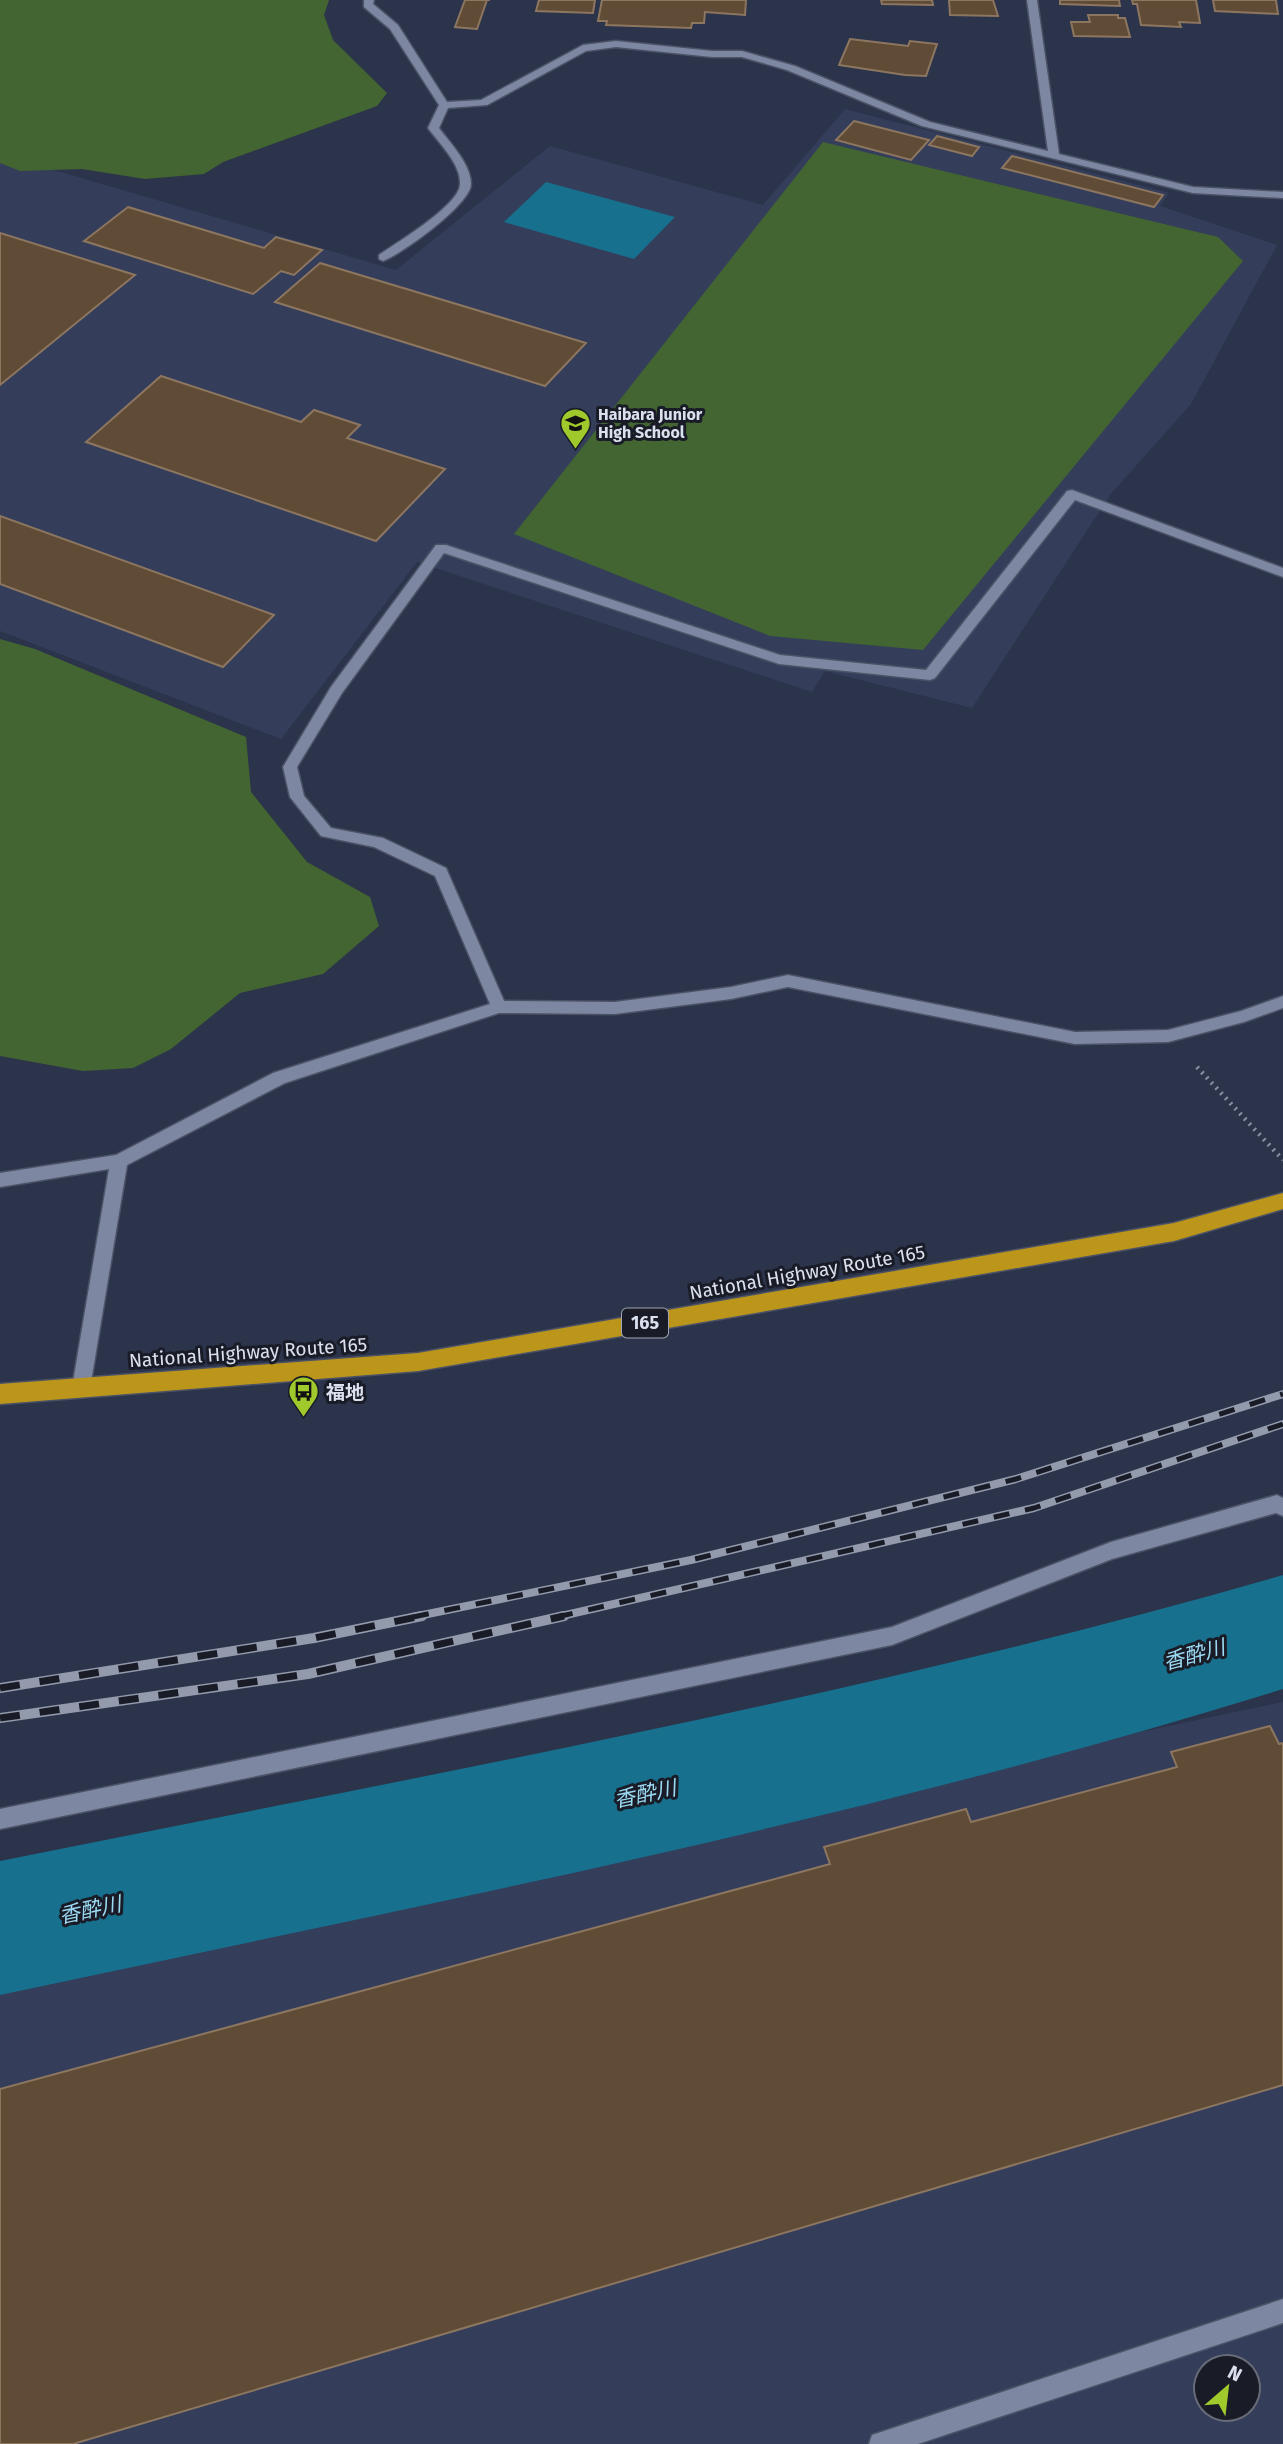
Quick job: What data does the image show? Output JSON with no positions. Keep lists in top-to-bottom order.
{
  "streets": {
    "highway": ["National Highway Route 165", "165"]
  },
  "water": ["香酔川"],
  "places": {
    "school or university": ["Haibara Junior High School"],
    "bus stop": ["福地"]
  },
  "north": "top right"
}
